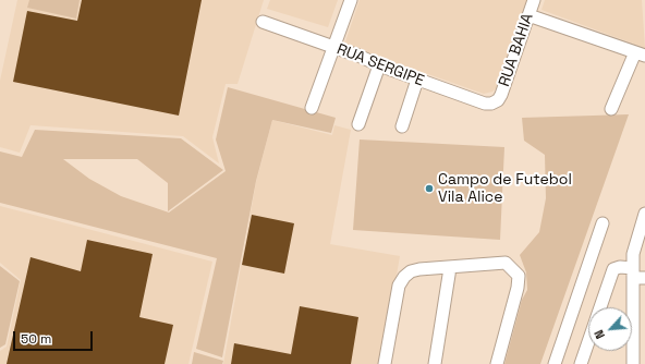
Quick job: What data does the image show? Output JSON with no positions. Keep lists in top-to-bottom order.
{
  "streets": {
    "street": ["RUA BAHIA", "RUA SERGIPE"]
  },
  "crossings": [
    ["RUA BAHIA", "RUA SERGIPE"]
  ],
  "places": ["Campo de Futebol Vila Alice"],
  "scale_bar": "50 m",
  "north": "bottom left"
}
